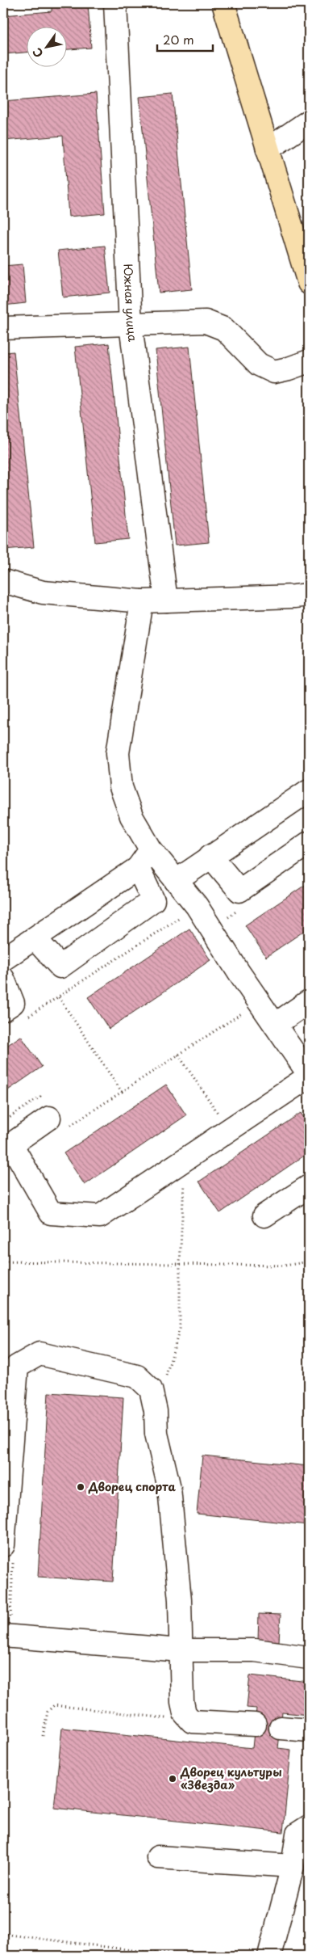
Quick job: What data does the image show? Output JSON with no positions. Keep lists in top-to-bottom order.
{
  "streets": {
    "lane": ["Южная улица"]
  },
  "places": ["Дворец спорта", "Дворец культуры «Звезда»"],
  "scale_bar": "20 m",
  "north": "bottom left"
}
